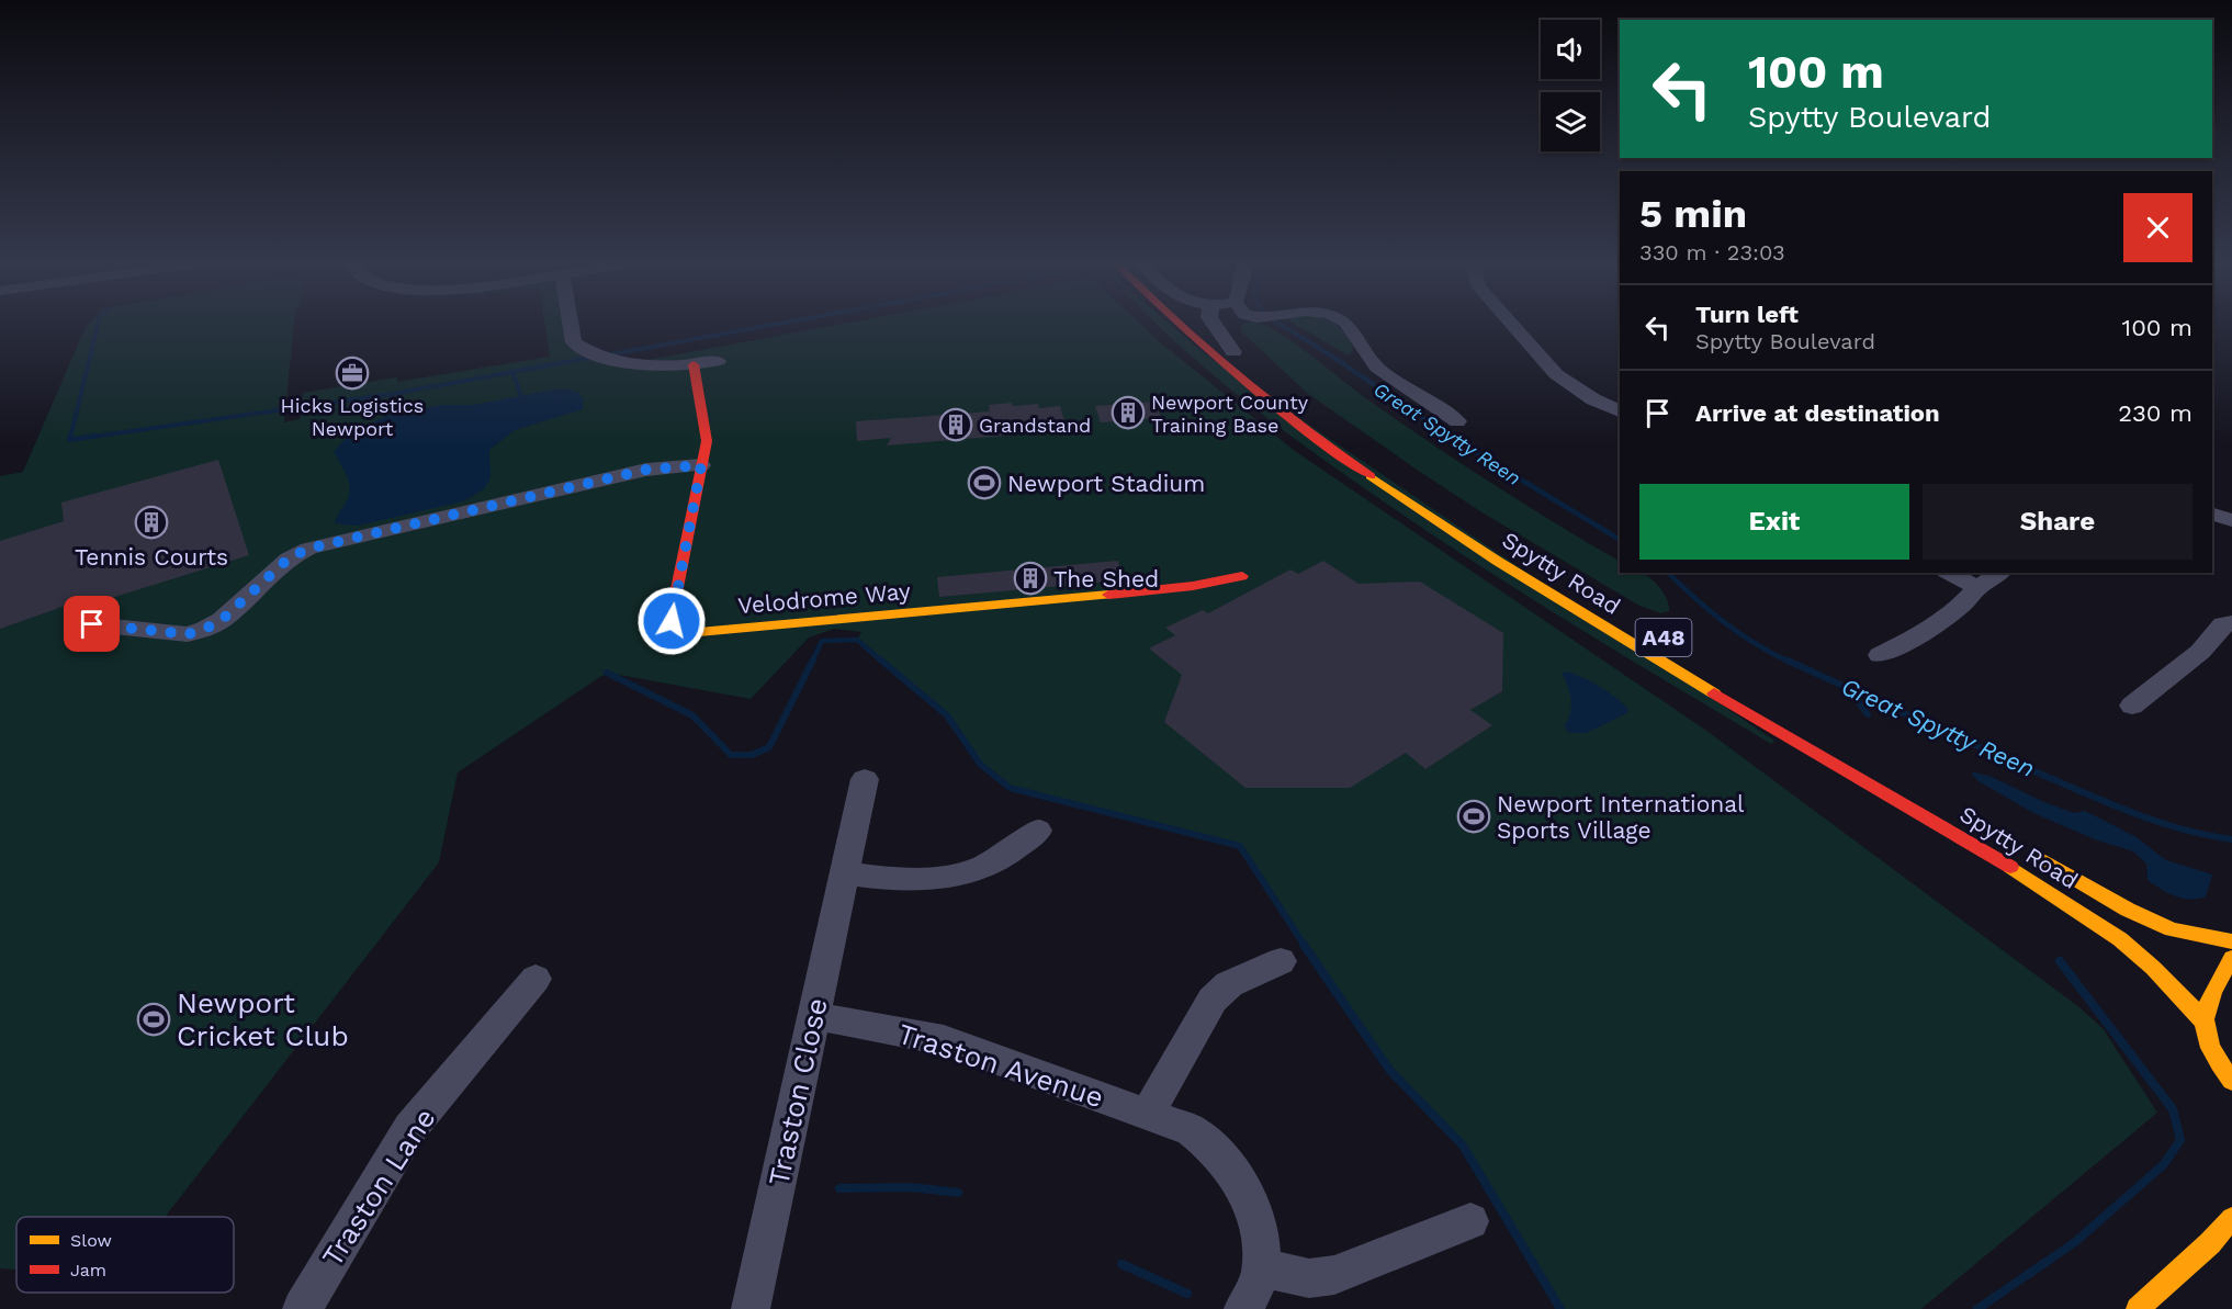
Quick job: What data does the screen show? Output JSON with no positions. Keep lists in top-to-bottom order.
{
  "streets": {
    "main road": ["Spytty Road", "Velodrome Way", "A48"],
    "street": ["Traston Avenue", "Traston Close", "Traston Lane"]
  },
  "crossings": [
    ["Spytty Road", "A48"],
    ["Traston Avenue", "Traston Close"]
  ],
  "water": ["Great Spytty Reen"],
  "places": {
    "office": ["Hicks Logistics Newport"],
    "building": [
      "Newport County Training Base",
      "Grandstand",
      "Tennis Courts",
      "The Shed"
    ],
    "sports": ["Newport Stadium", "Newport International Sports Village", "Newport Cricket Club"]
  },
  "legend": ["Slow", "Jam"],
  "page": {
    "turn": ["100 m", "Spytty Boulevard"],
    "heading": ["5 min", "330 m · 23:03"],
    "list": [
      {
        "name": "Turn left",
        "note": "Spytty Boulevard",
        "value": "100 m"
      },
      {
        "name": "Arrive at destination",
        "value": "230 m"
      }
    ],
    "buttons": ["Exit", "Share"]
  }
}
